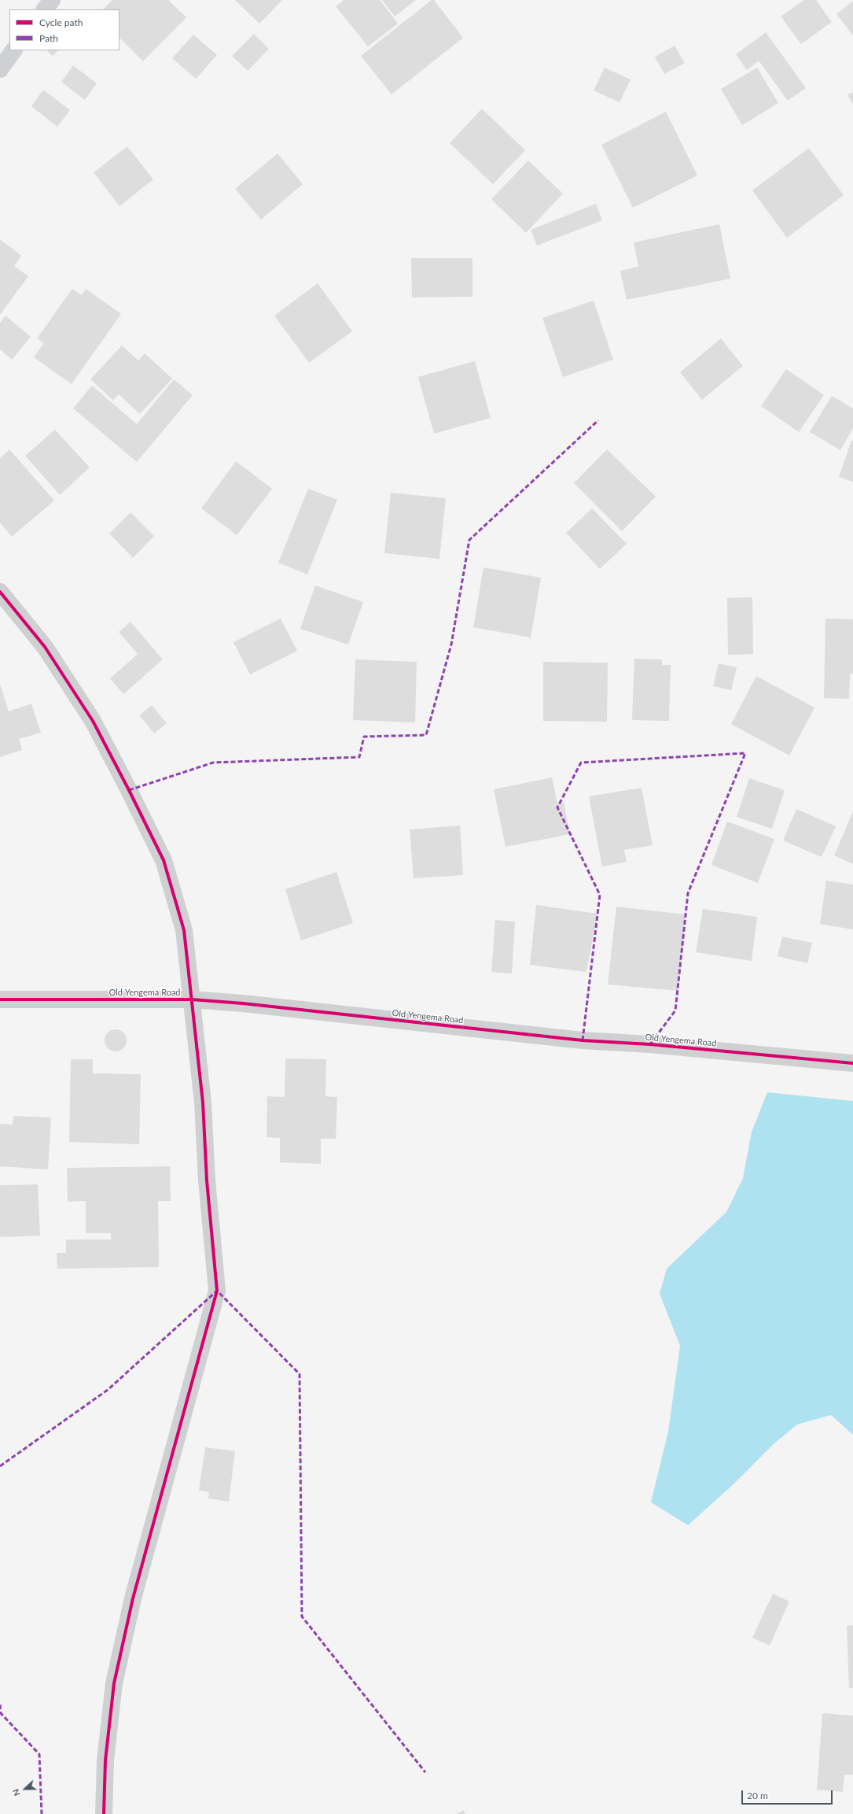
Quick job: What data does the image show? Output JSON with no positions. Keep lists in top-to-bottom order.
{
  "streets": {
    "street": ["Old Yengema Road"]
  },
  "legend": ["Cycle path", "Path"],
  "scale_bar": "20 m",
  "north": "left"
}
